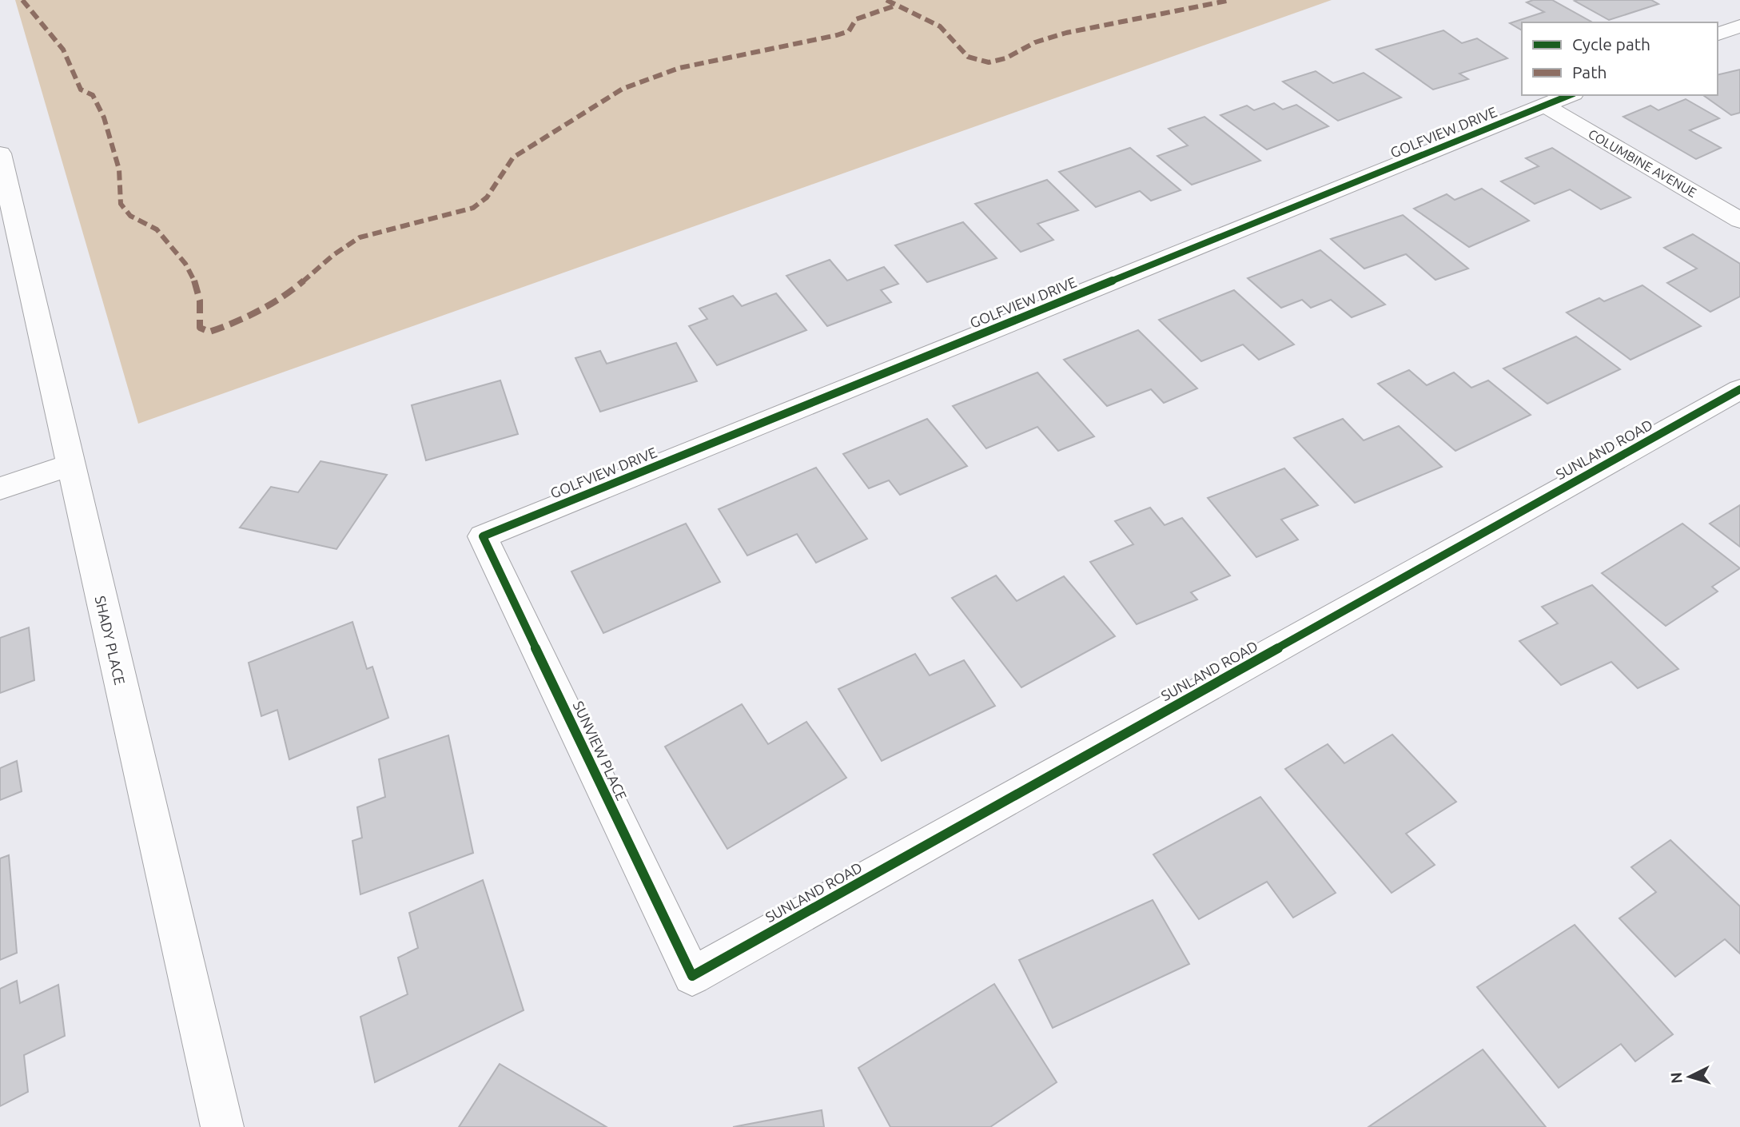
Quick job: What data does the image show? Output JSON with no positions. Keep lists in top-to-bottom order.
{
  "streets": {
    "street": [
      "GOLFVIEW DRIVE",
      "COLUMBINE AVENUE",
      "SUNLAND ROAD",
      "SHADY PLACE",
      "SUNVIEW PLACE"
    ]
  },
  "crossings": [
    ["GOLFVIEW DRIVE", "COLUMBINE AVENUE"],
    ["GOLFVIEW DRIVE", "SUNVIEW PLACE"],
    ["SUNLAND ROAD", "SUNVIEW PLACE"]
  ],
  "legend": ["Cycle path", "Path"],
  "north": "left"
}
